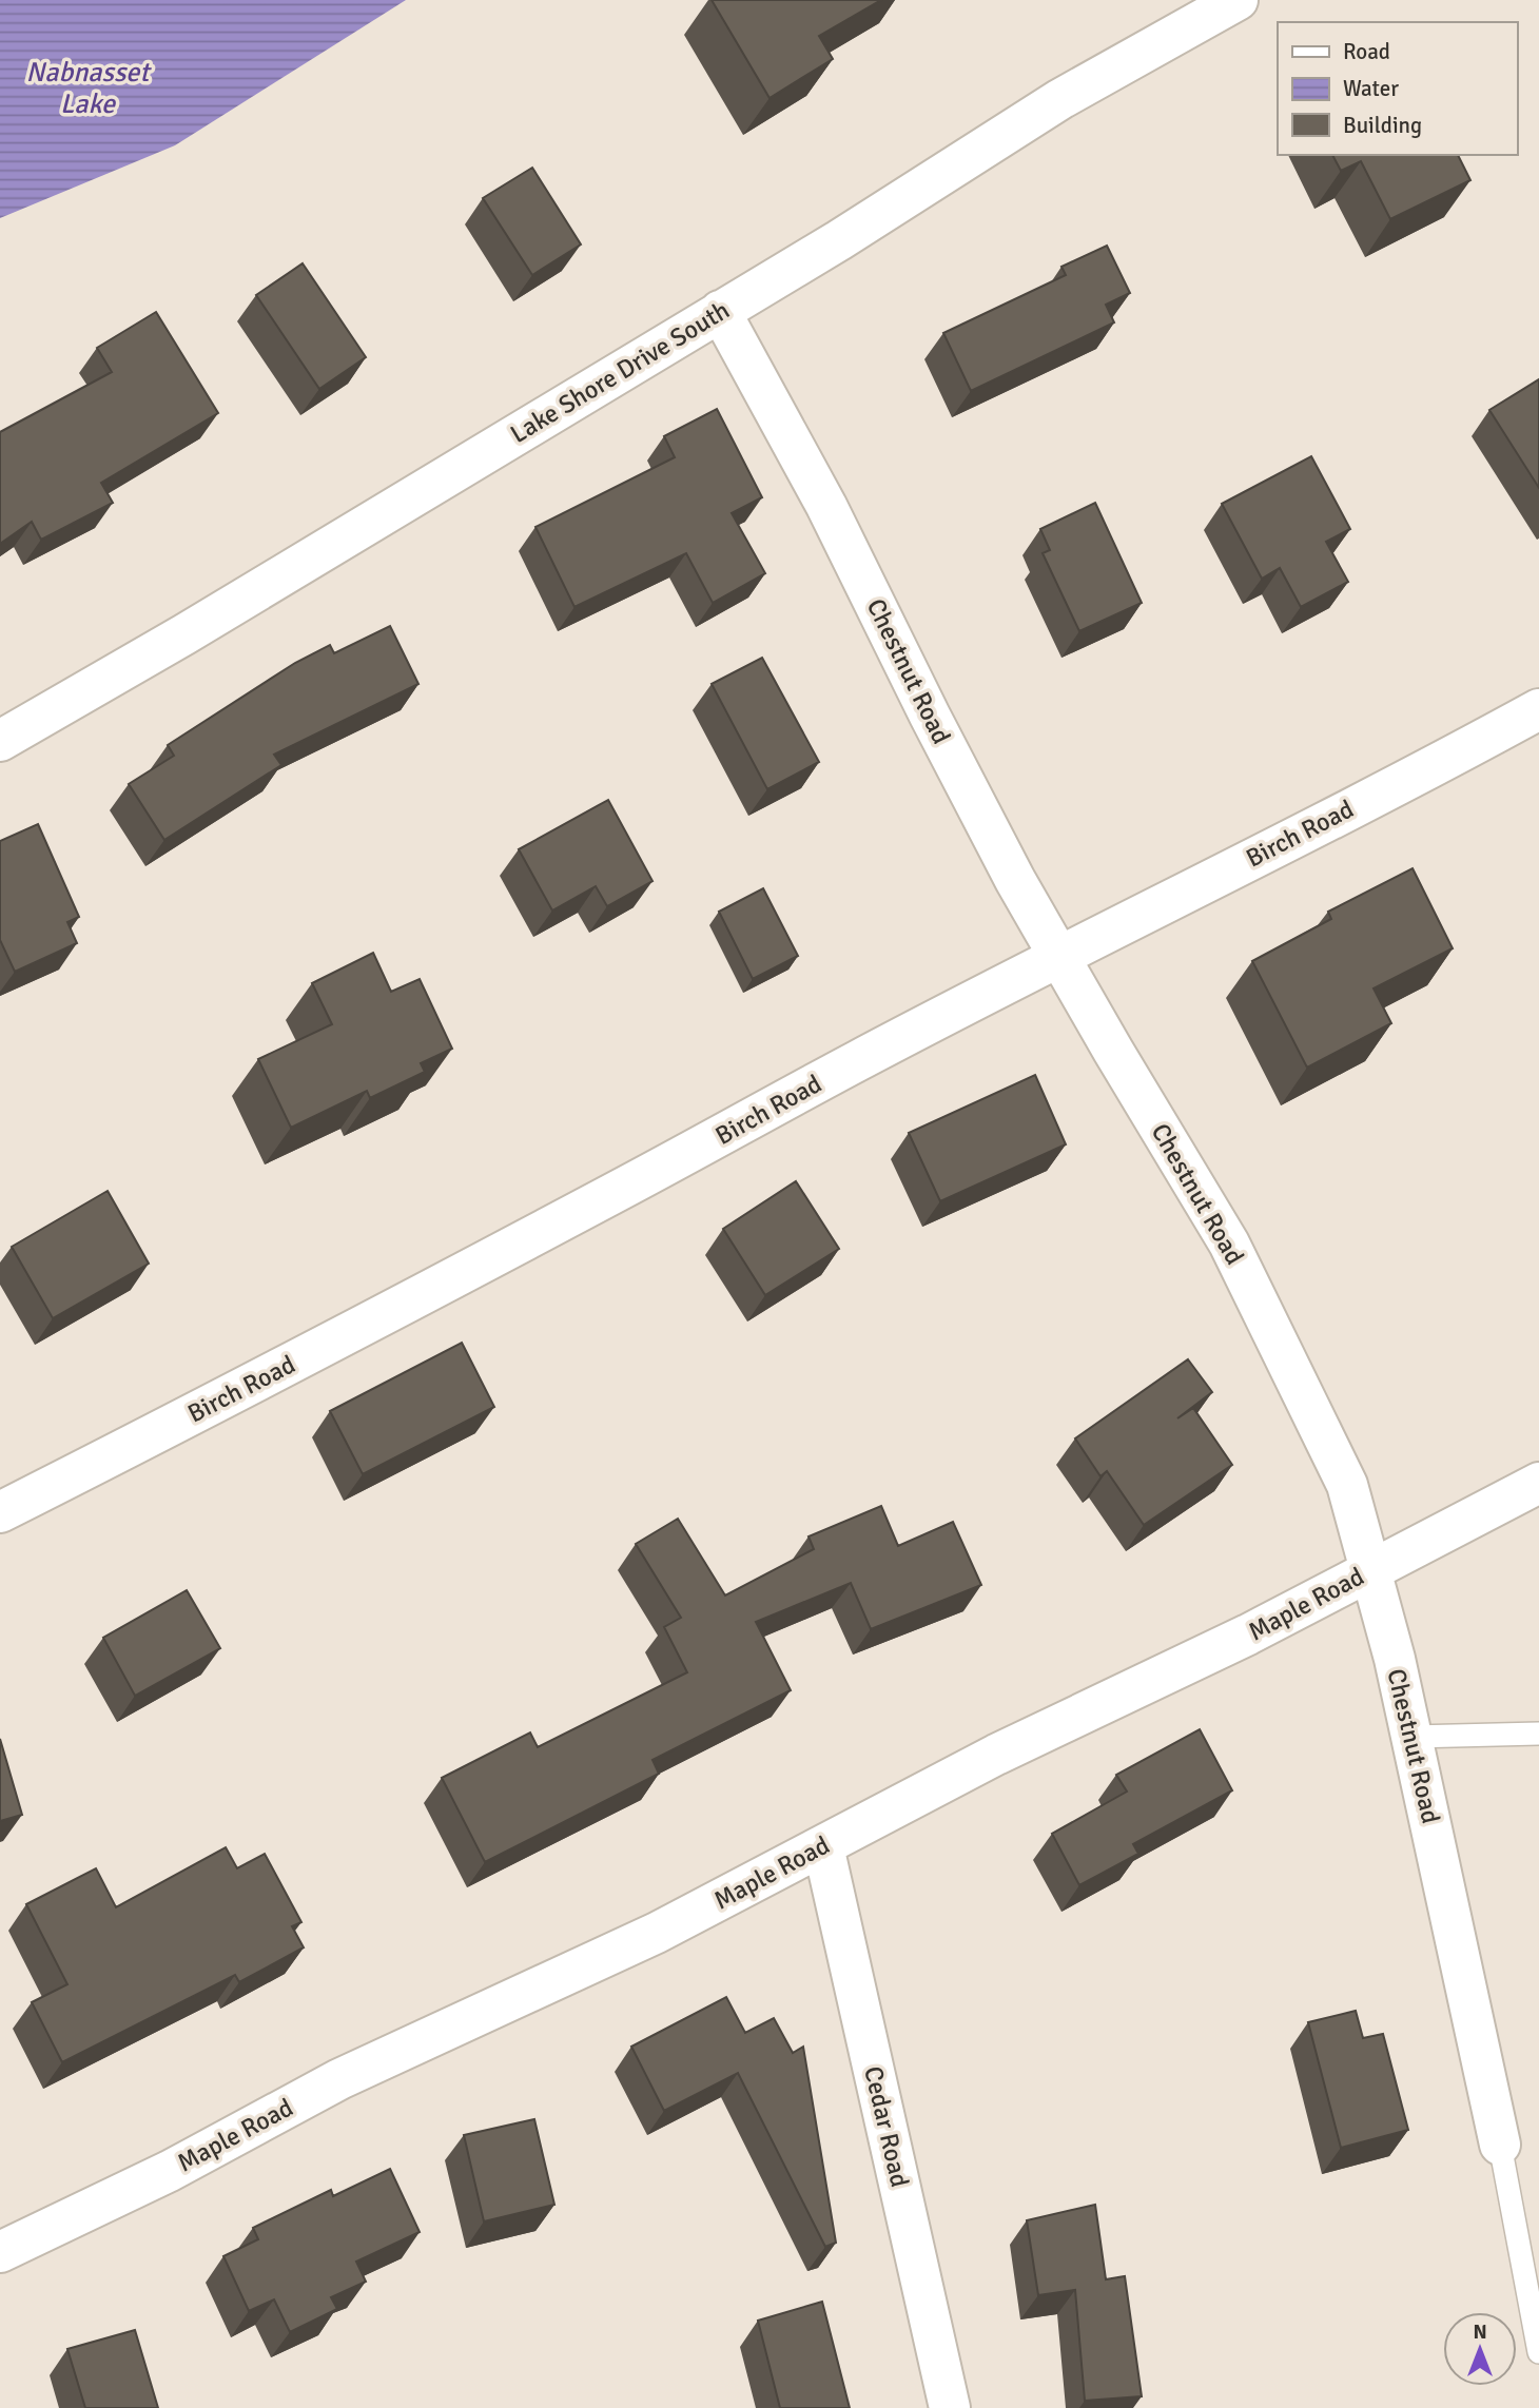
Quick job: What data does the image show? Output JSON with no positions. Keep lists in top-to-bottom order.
{
  "streets": {
    "street": [
      "Lake Shore Drive South",
      "Chestnut Road",
      "Birch Road",
      "Maple Road",
      "Cedar Road"
    ]
  },
  "crossings": [
    ["Lake Shore Drive South", "Chestnut Road"],
    ["Chestnut Road", "Birch Road"],
    ["Chestnut Road", "Maple Road"],
    ["Maple Road", "Cedar Road"]
  ],
  "water": ["Nabnasset Lake"],
  "legend": ["Road", "Water", "Building"],
  "north": "top"
}
